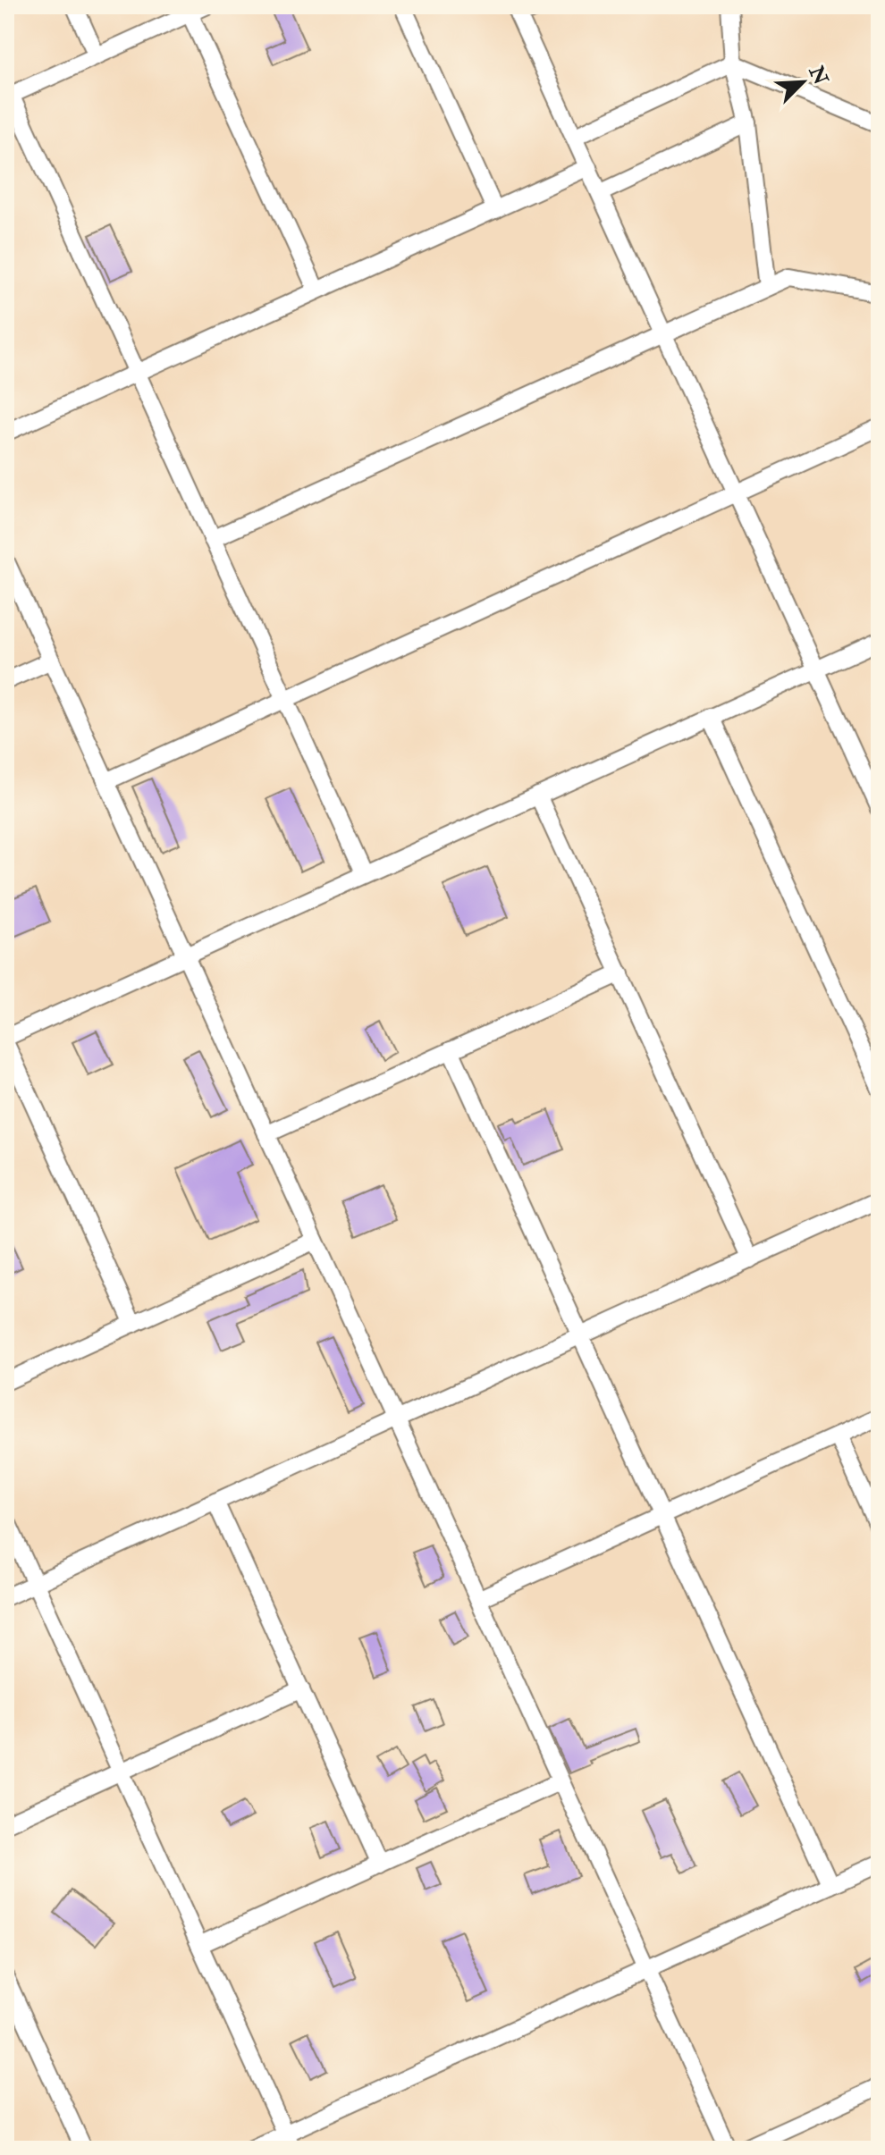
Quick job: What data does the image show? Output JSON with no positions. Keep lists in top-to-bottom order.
{
  "north": "top right"
}
